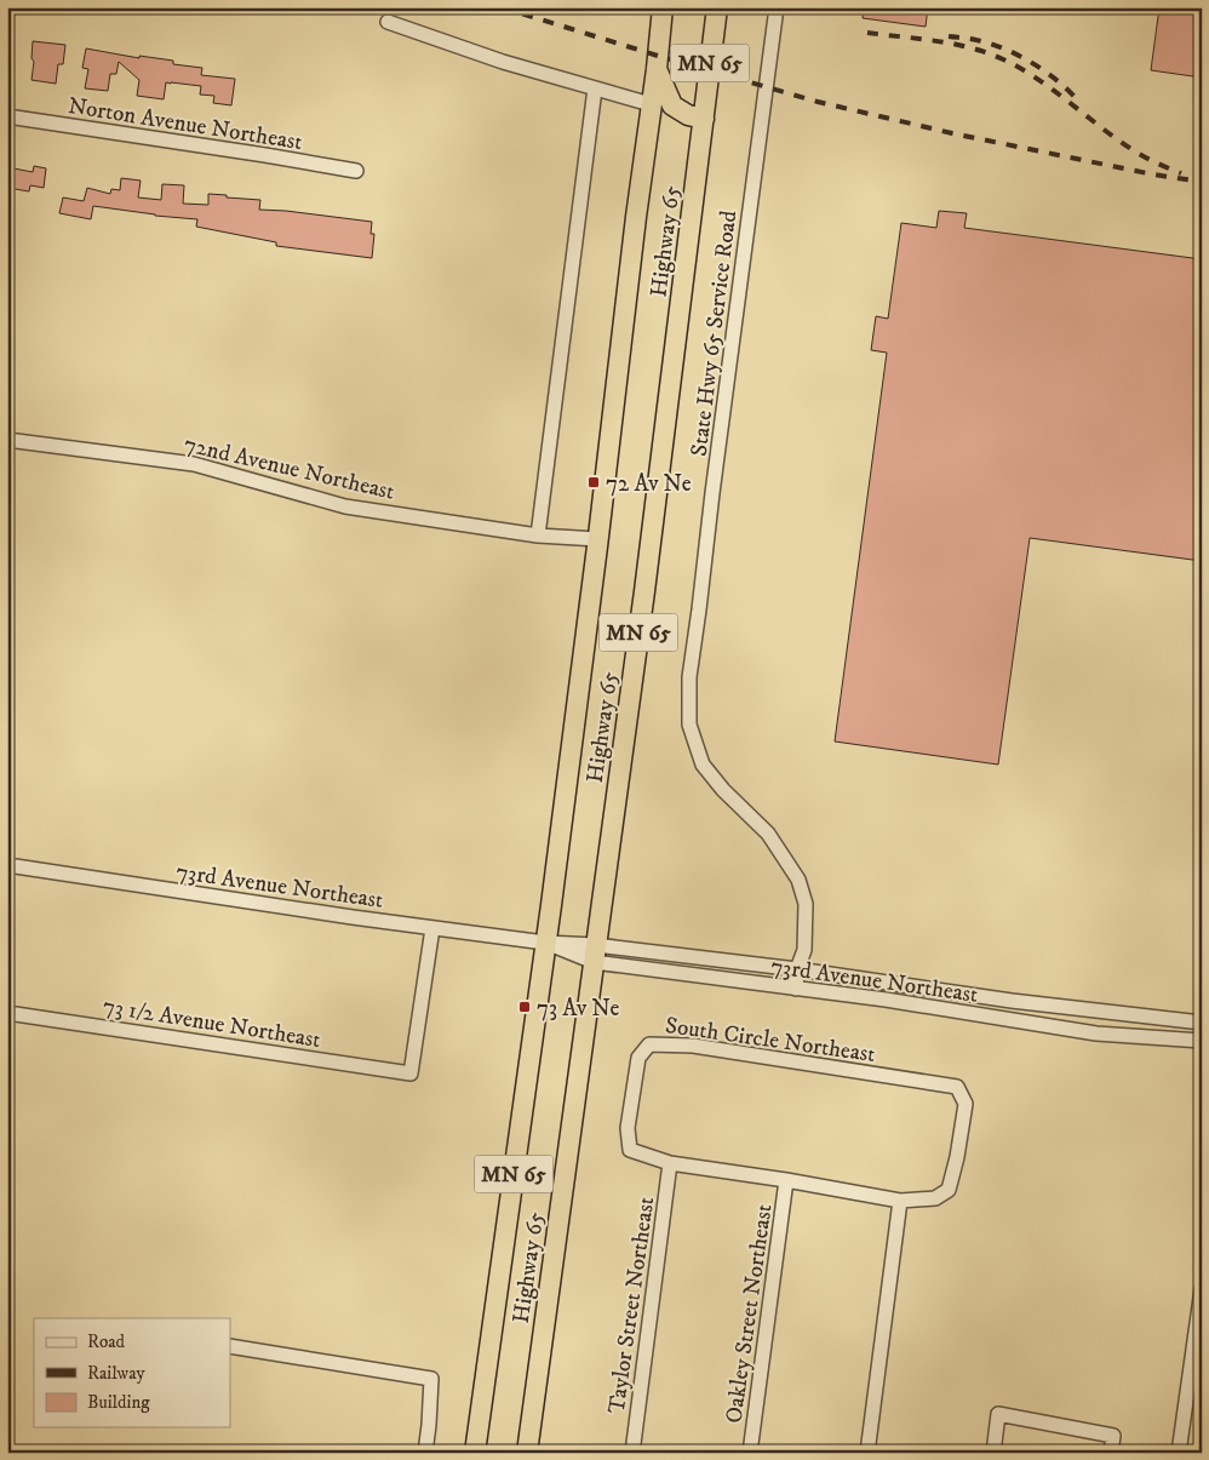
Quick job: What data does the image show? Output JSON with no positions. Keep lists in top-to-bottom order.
{
  "streets": {
    "highway": ["MN 65", "Highway 65"],
    "street": [
      "Norton Avenue Northeast",
      "State Hwy 65 Service Road",
      "72nd Avenue Northeast",
      "73rd Avenue Northeast",
      "73 1/2 Avenue Northeast",
      "South Circle Northeast",
      "Taylor Street Northeast",
      "Oakley Street Northeast"
    ]
  },
  "crossings": [
    ["Highway 65", "72nd Avenue Northeast"],
    ["Highway 65", "73rd Avenue Northeast"],
    ["State Hwy 65 Service Road", "73rd Avenue Northeast"],
    ["73rd Avenue Northeast", "73 1/2 Avenue Northeast"],
    ["South Circle Northeast", "Taylor Street Northeast"],
    ["South Circle Northeast", "Oakley Street Northeast"]
  ],
  "places": {
    "transit": ["72 Av Ne", "73 Av Ne"]
  },
  "legend": ["Road", "Railway", "Building"]
}
